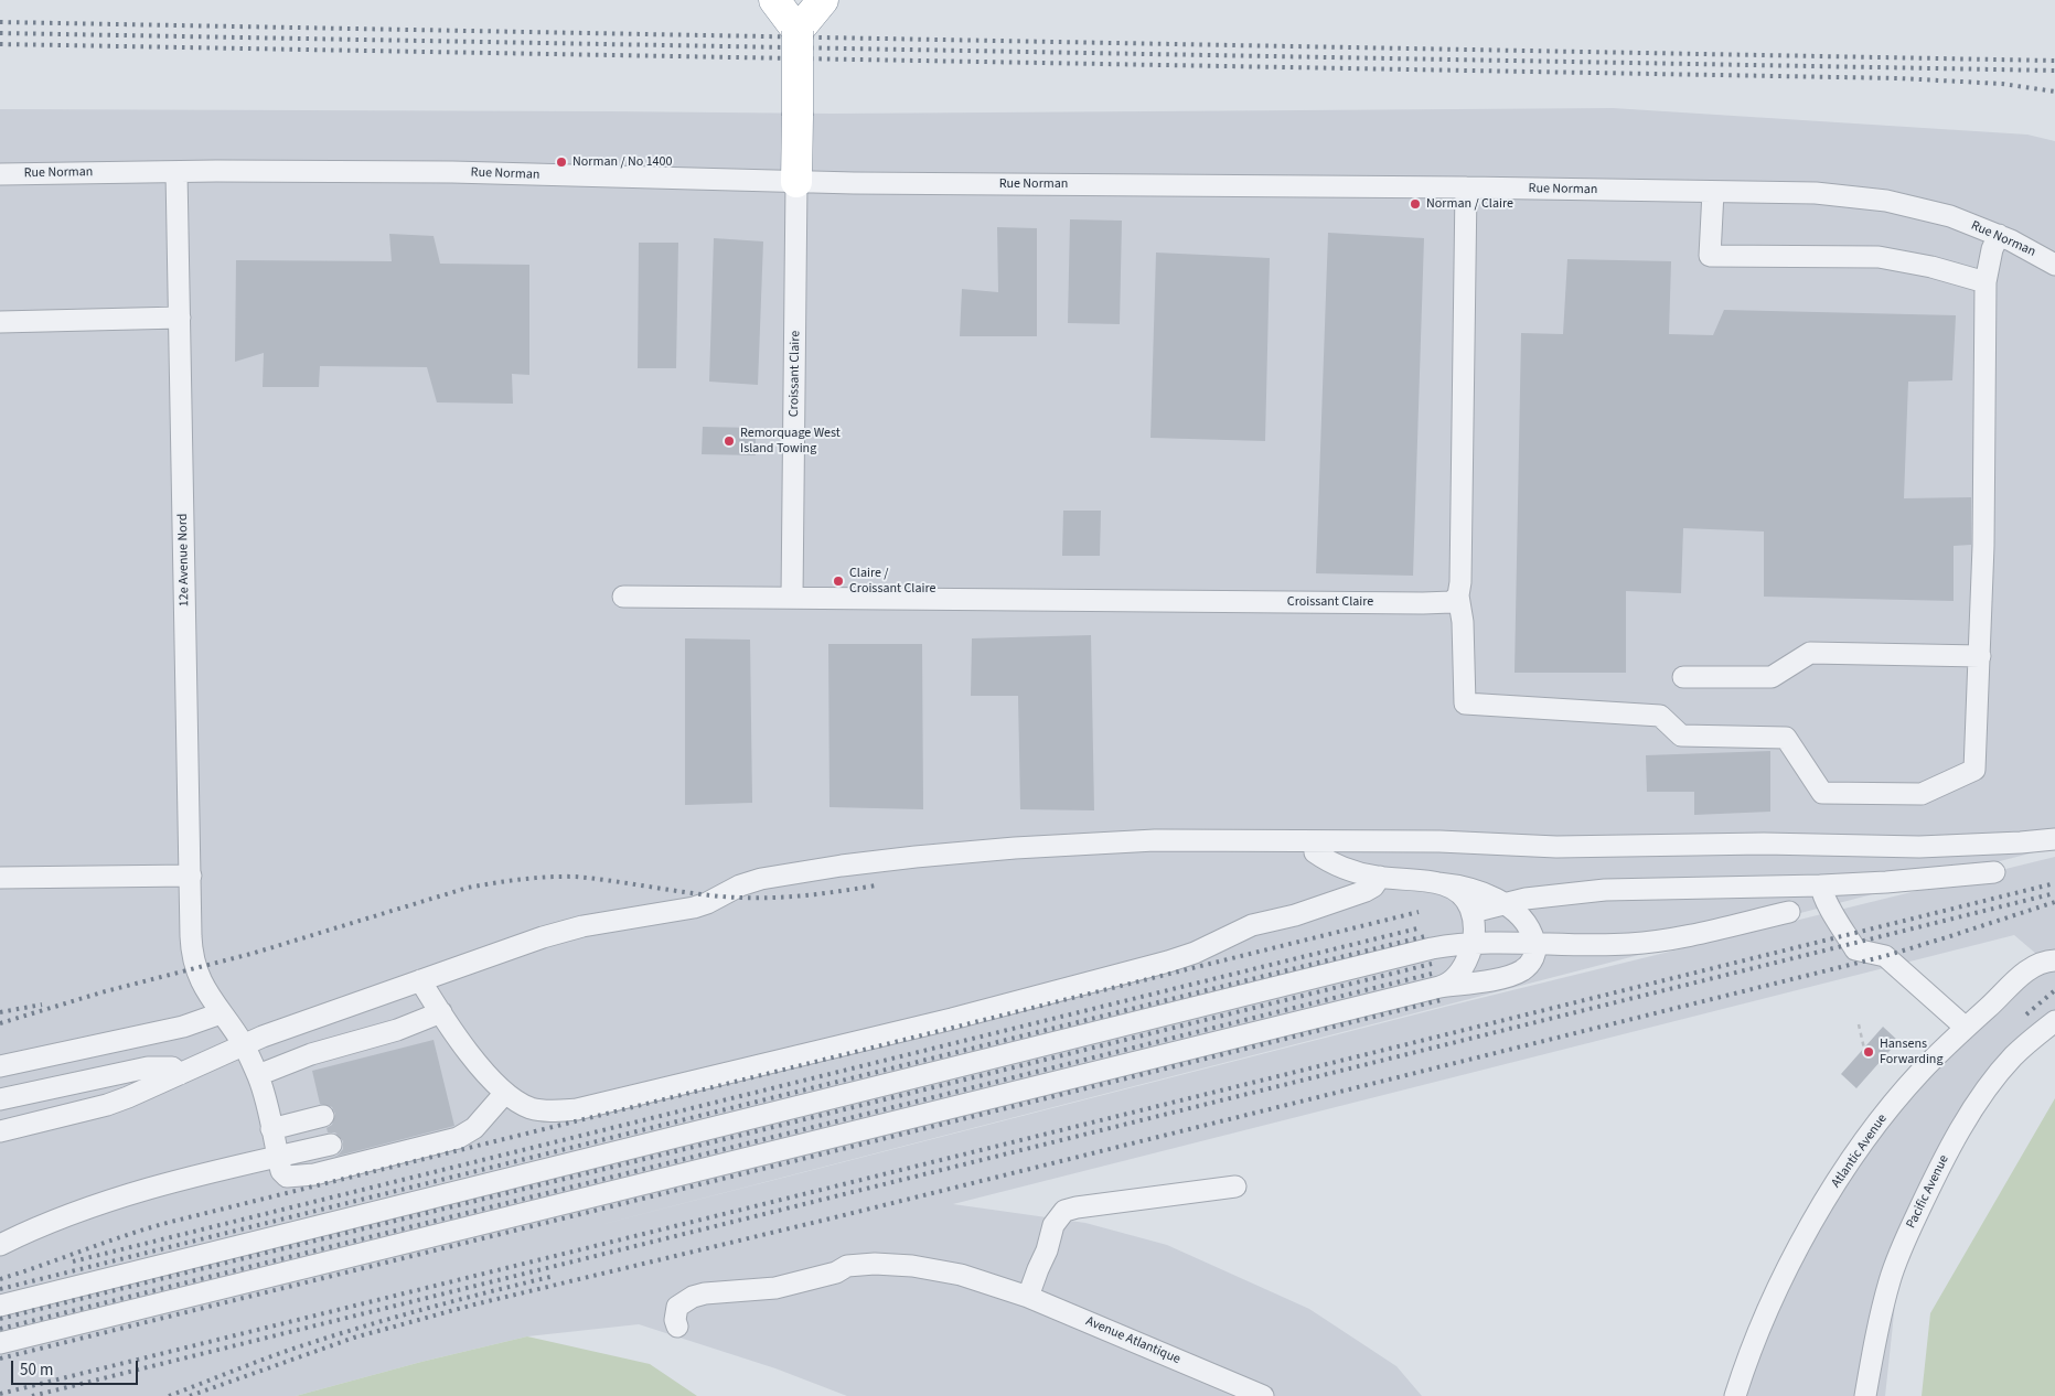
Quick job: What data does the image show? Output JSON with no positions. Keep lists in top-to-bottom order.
{
  "streets": {
    "street": [
      "Rue Norman",
      "Croissant Claire",
      "12e Avenue Nord",
      "Atlantic Avenue",
      "Pacific Avenue",
      "Avenue Atlantique"
    ]
  },
  "crossings": [
    ["Rue Norman", "Croissant Claire"],
    ["Rue Norman", "12e Avenue Nord"]
  ],
  "places": [
    "Norman / No 1400",
    "Norman / Claire",
    "Remorquage West Island Towing",
    "Claire / Croissant Claire",
    "Hansens Forwarding"
  ],
  "scale_bar": "50 m"
}
